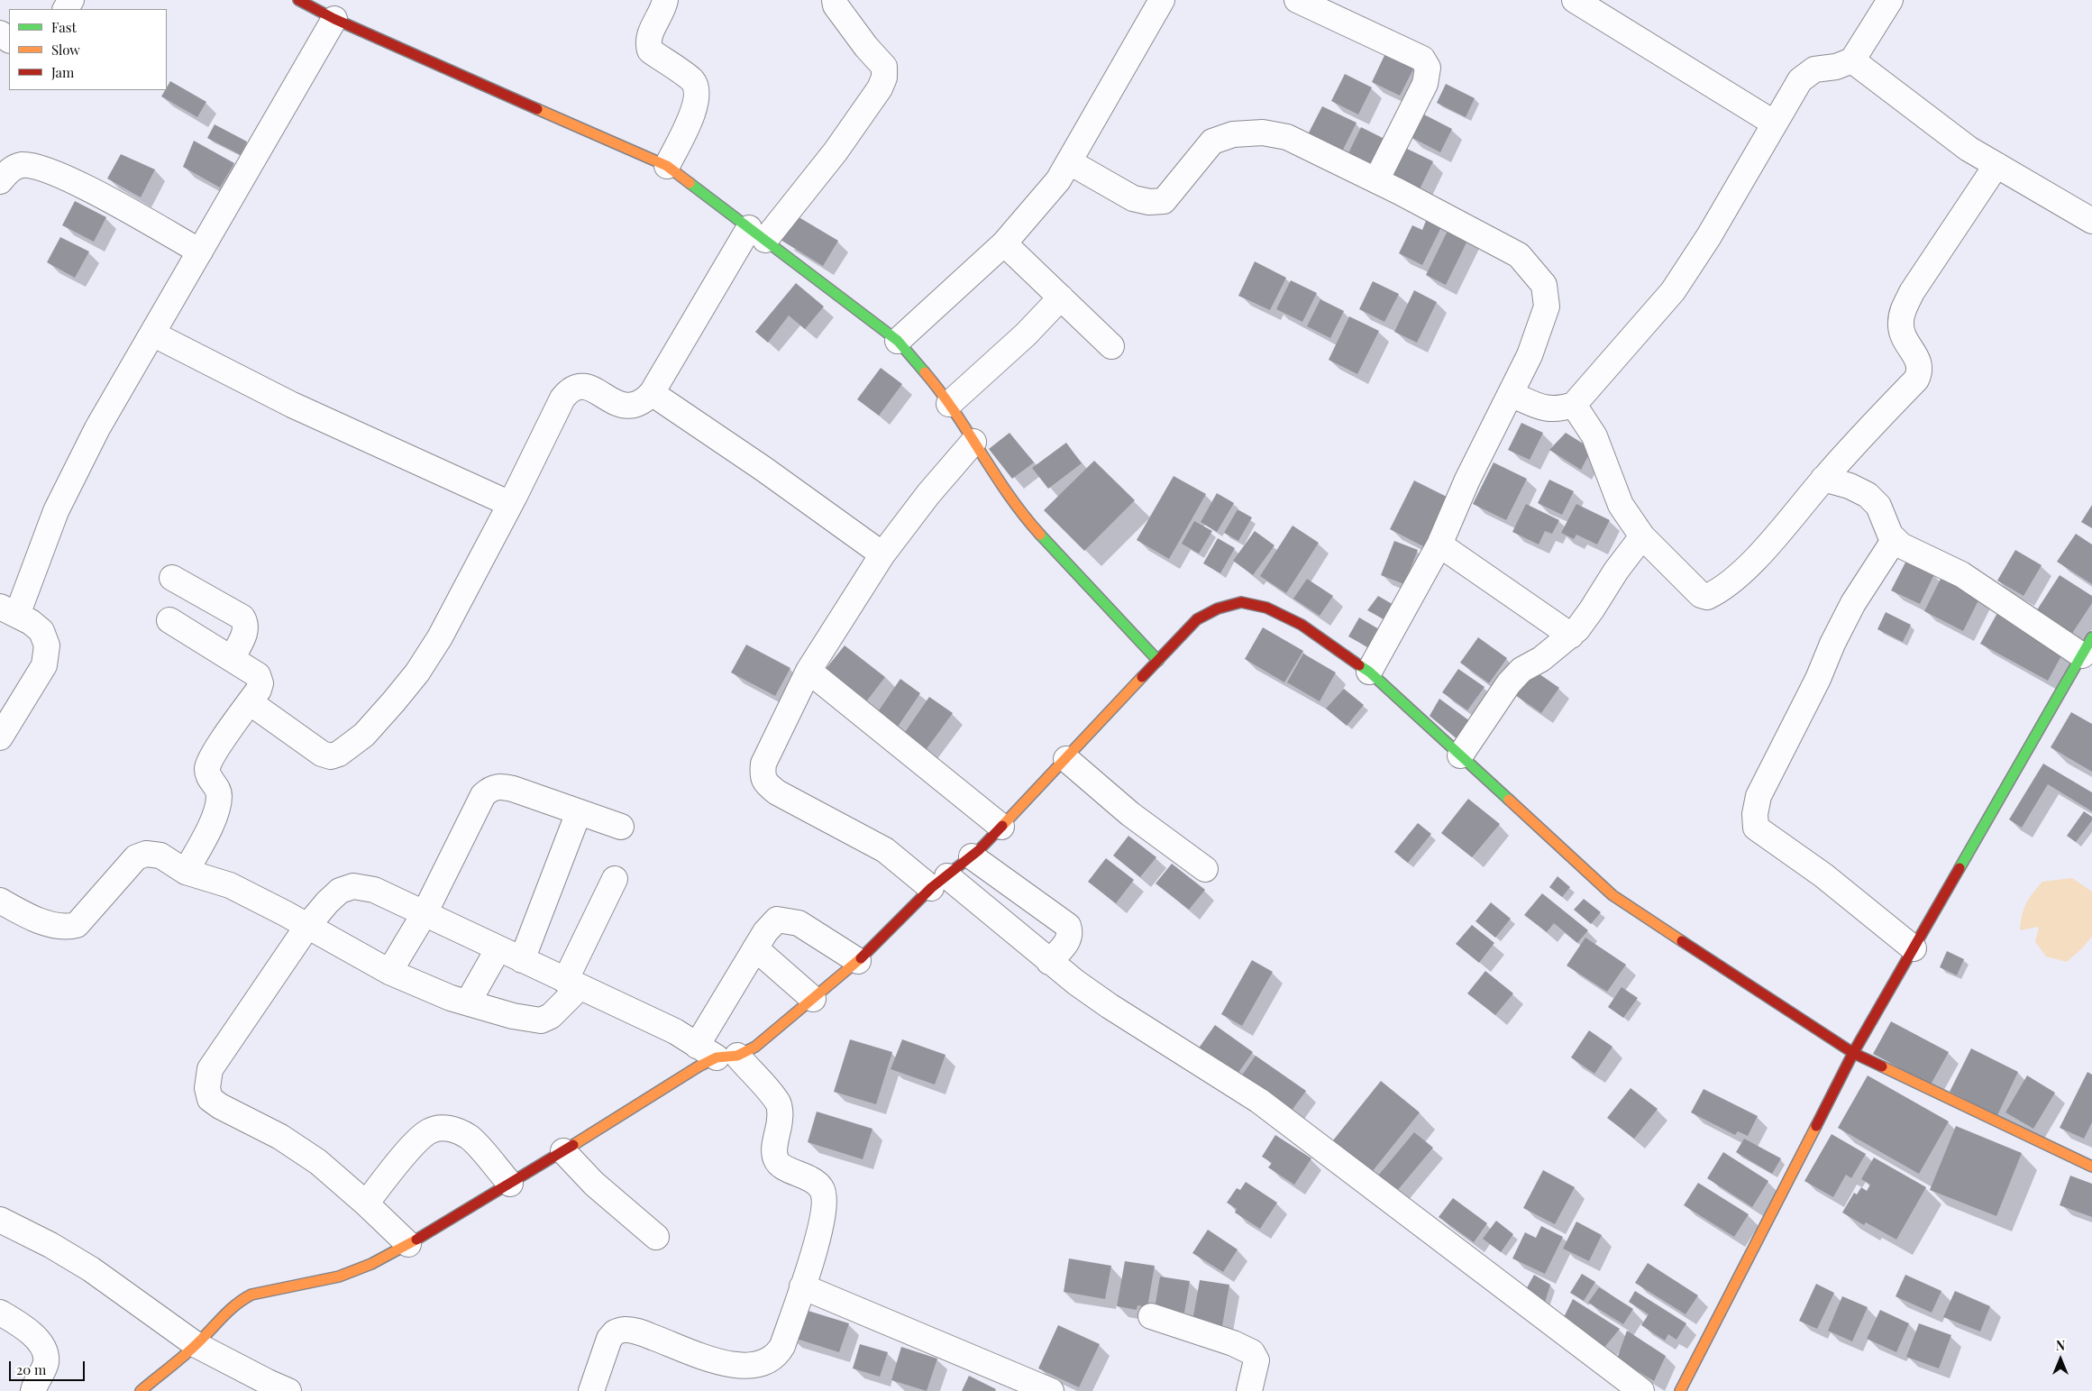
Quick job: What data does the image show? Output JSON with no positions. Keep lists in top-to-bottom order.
{
  "legend": ["Fast", "Slow", "Jam"],
  "scale_bar": "20 m",
  "north": "top"
}
